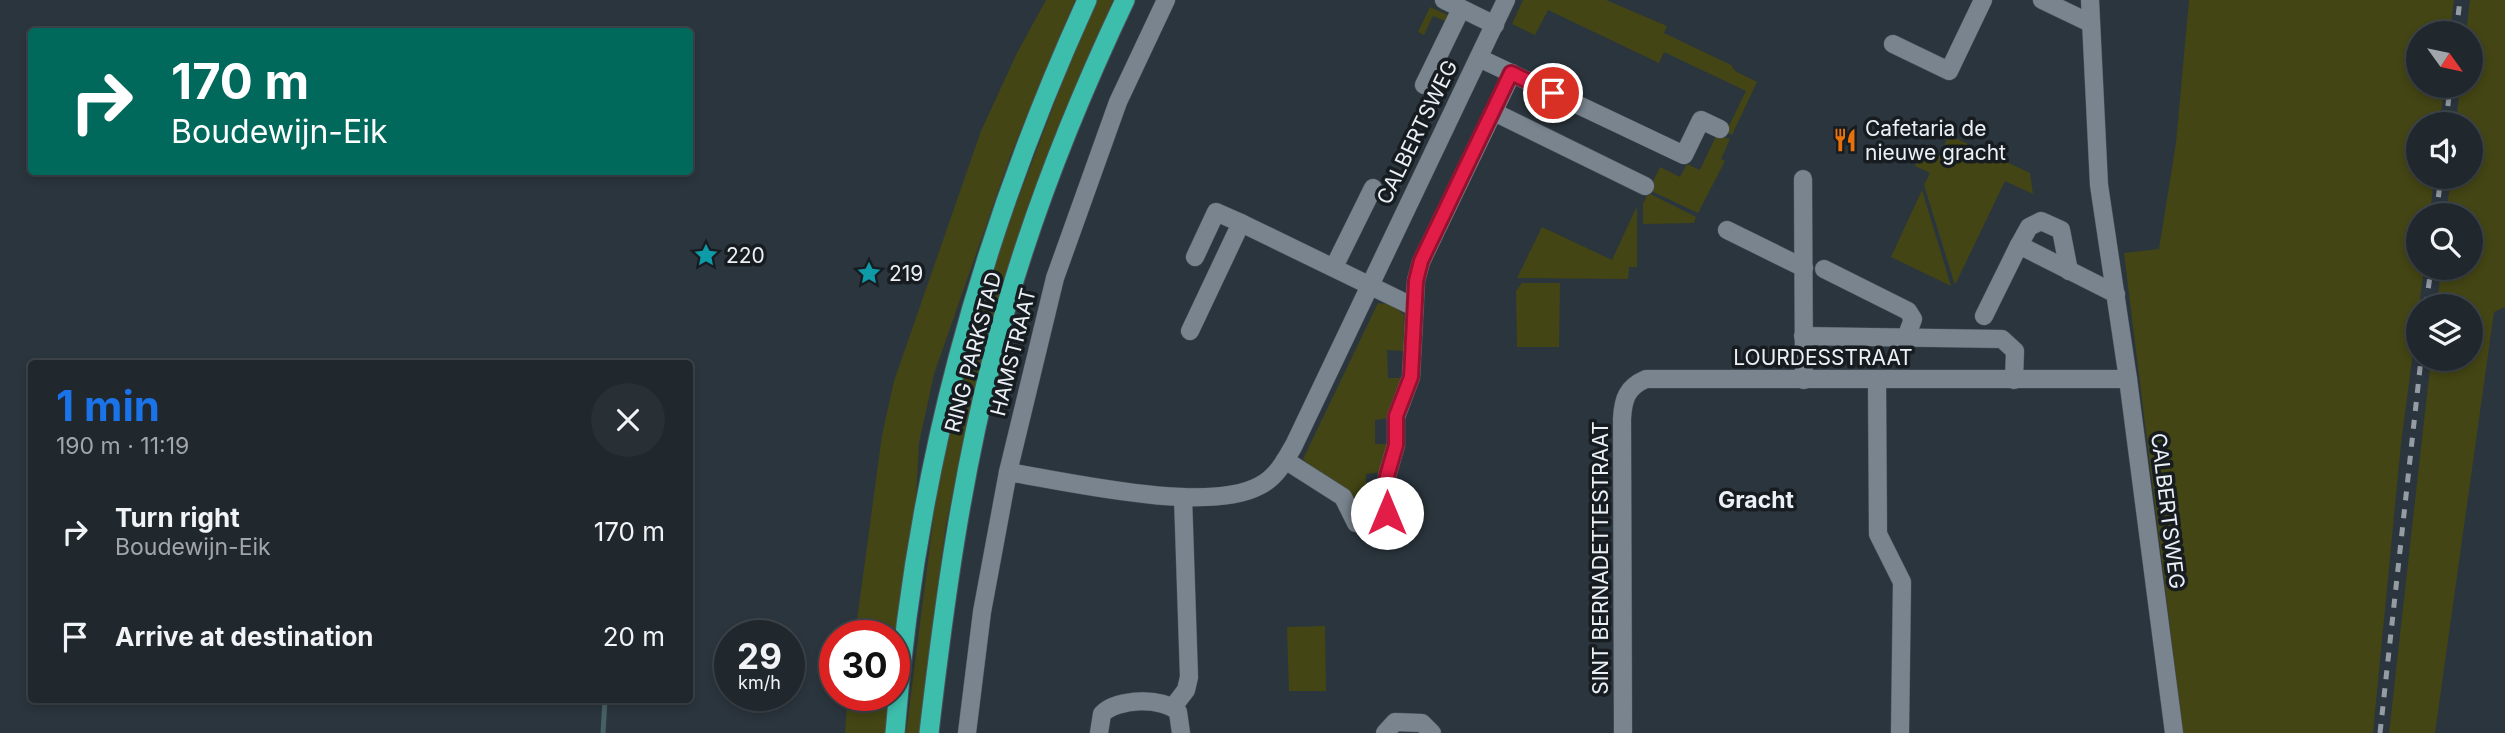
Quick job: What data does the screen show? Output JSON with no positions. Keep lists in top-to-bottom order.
{
  "streets": {
    "highway": ["RING PARKSTAD"],
    "street": [
      "CALBERTSWEG",
      "HAMSTRAAT",
      "LOURDESSTRAAT",
      "SINT BERNADETTESTRAAT"
    ]
  },
  "crossings": [
    ["CALBERTSWEG", "HAMSTRAAT"],
    ["CALBERTSWEG", "LOURDESSTRAAT"],
    ["LOURDESSTRAAT", "SINT BERNADETTESTRAAT"]
  ],
  "districts": ["Gracht"],
  "places": {
    "restaurant": ["Cafetaria de nieuwe gracht"],
    "place": ["220", "219"]
  },
  "north": "bottom right",
  "page": {
    "turn": ["170 m", "Boudewijn-Eik"],
    "heading": ["1 min", "190 m · 11:19"],
    "list": [
      {
        "name": "Turn right",
        "note": "Boudewijn-Eik",
        "value": "170 m"
      },
      {
        "name": "Arrive at destination",
        "value": "20 m"
      }
    ],
    "speed": "29 km/h",
    "limit": "30"
  }
}
